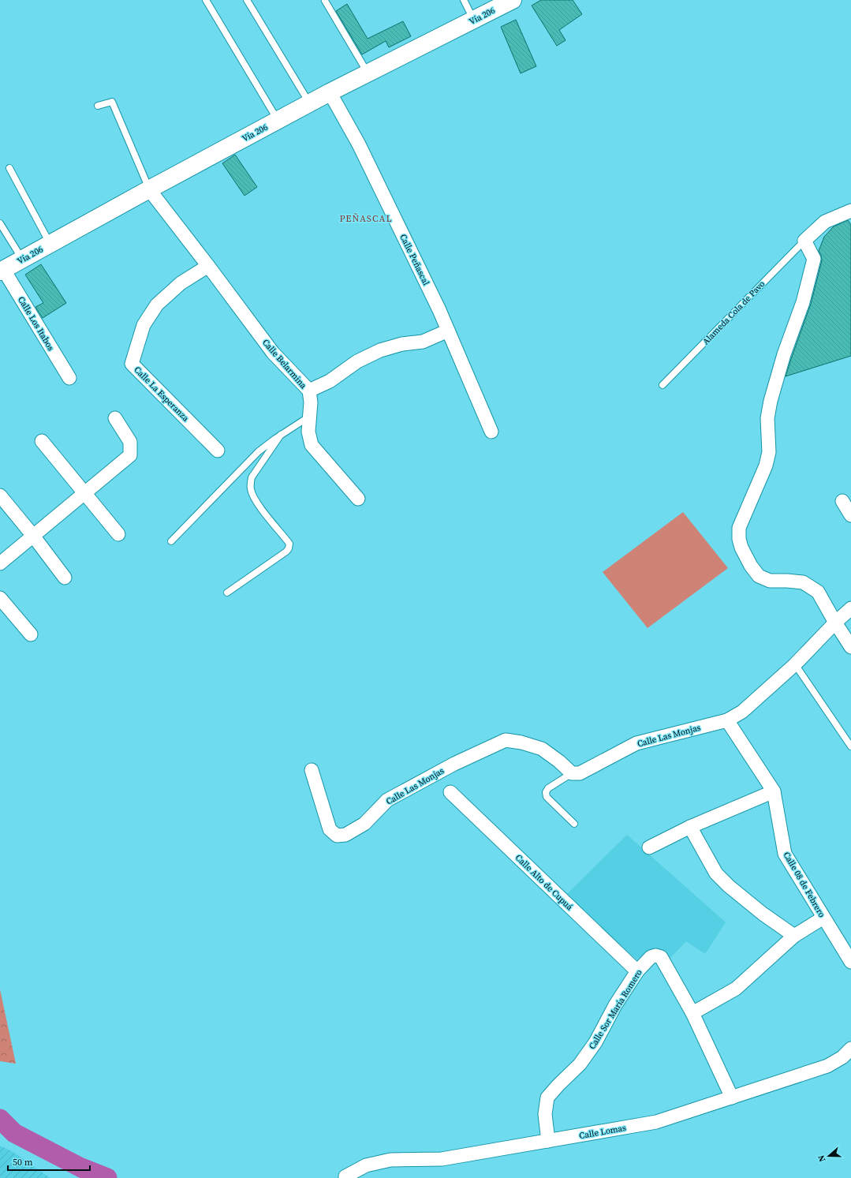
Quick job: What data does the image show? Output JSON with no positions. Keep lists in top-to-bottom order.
{
  "streets": {
    "main road": ["Vía 206"],
    "street": [
      "Calle Peñascal",
      "Calle Los Itabos",
      "Calle Belarmina",
      "Calle La Esperanza",
      "Calle Las Monjas",
      "Calle Alto de Cupuá",
      "Calle 08 de Febrero",
      "Calle Sor María Romero",
      "Calle Lomas"
    ],
    "lane": ["Alameda Cola de Pavo"]
  },
  "crossings": [
    ["Vía 206", "Calle Peñascal"],
    ["Vía 206", "Calle Los Itabos"],
    ["Calle Belarmina", "Calle La Esperanza"],
    ["Calle Las Monjas", "Calle 08 de Febrero"],
    ["Calle Alto de Cupuá", "Calle Sor María Romero"],
    ["Calle Sor María Romero", "Calle Lomas"]
  ],
  "districts": ["PEÑASCAL"],
  "scale_bar": "50 m",
  "north": "left"
}
